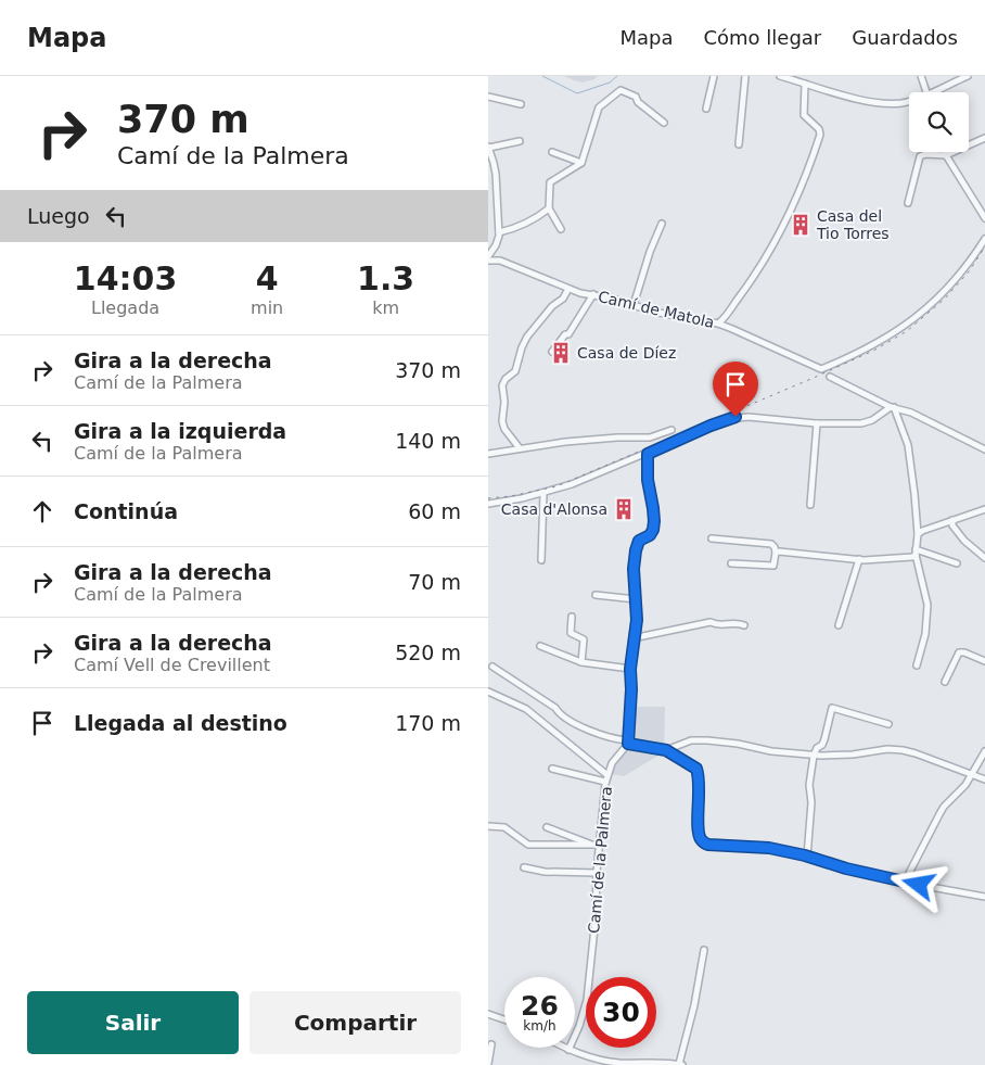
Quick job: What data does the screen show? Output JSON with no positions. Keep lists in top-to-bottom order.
{
  "streets": {
    "street": ["Camí de Matola", "Camí de la Palmera"]
  },
  "places": {
    "building": ["Casa del Tio Torres", "Casa de Díez", "Casa d'Alonsa"]
  },
  "page": {
    "header": "Mapa",
    "nav": ["Mapa", "Cómo llegar", "Guardados"],
    "turn": ["370 m", "Camí de la Palmera"],
    "then": "Luego",
    "eta": [
      "14:03",
      "Llegada",
      "4",
      "min",
      "1.3",
      "km"
    ],
    "list": [
      {
        "name": "Gira a la derecha",
        "note": "Camí de la Palmera",
        "value": "370 m"
      },
      {
        "name": "Gira a la izquierda",
        "note": "Camí de la Palmera",
        "value": "140 m"
      },
      {
        "name": "Continúa",
        "value": "60 m"
      },
      {
        "name": "Gira a la derecha",
        "note": "Camí de la Palmera",
        "value": "70 m"
      },
      {
        "name": "Gira a la derecha",
        "note": "Camí Vell de Crevillent",
        "value": "520 m"
      },
      {
        "name": "Llegada al destino",
        "value": "170 m"
      }
    ],
    "speed": "26 km/h",
    "limit": "30",
    "buttons": ["Salir", "Compartir"]
  }
}
